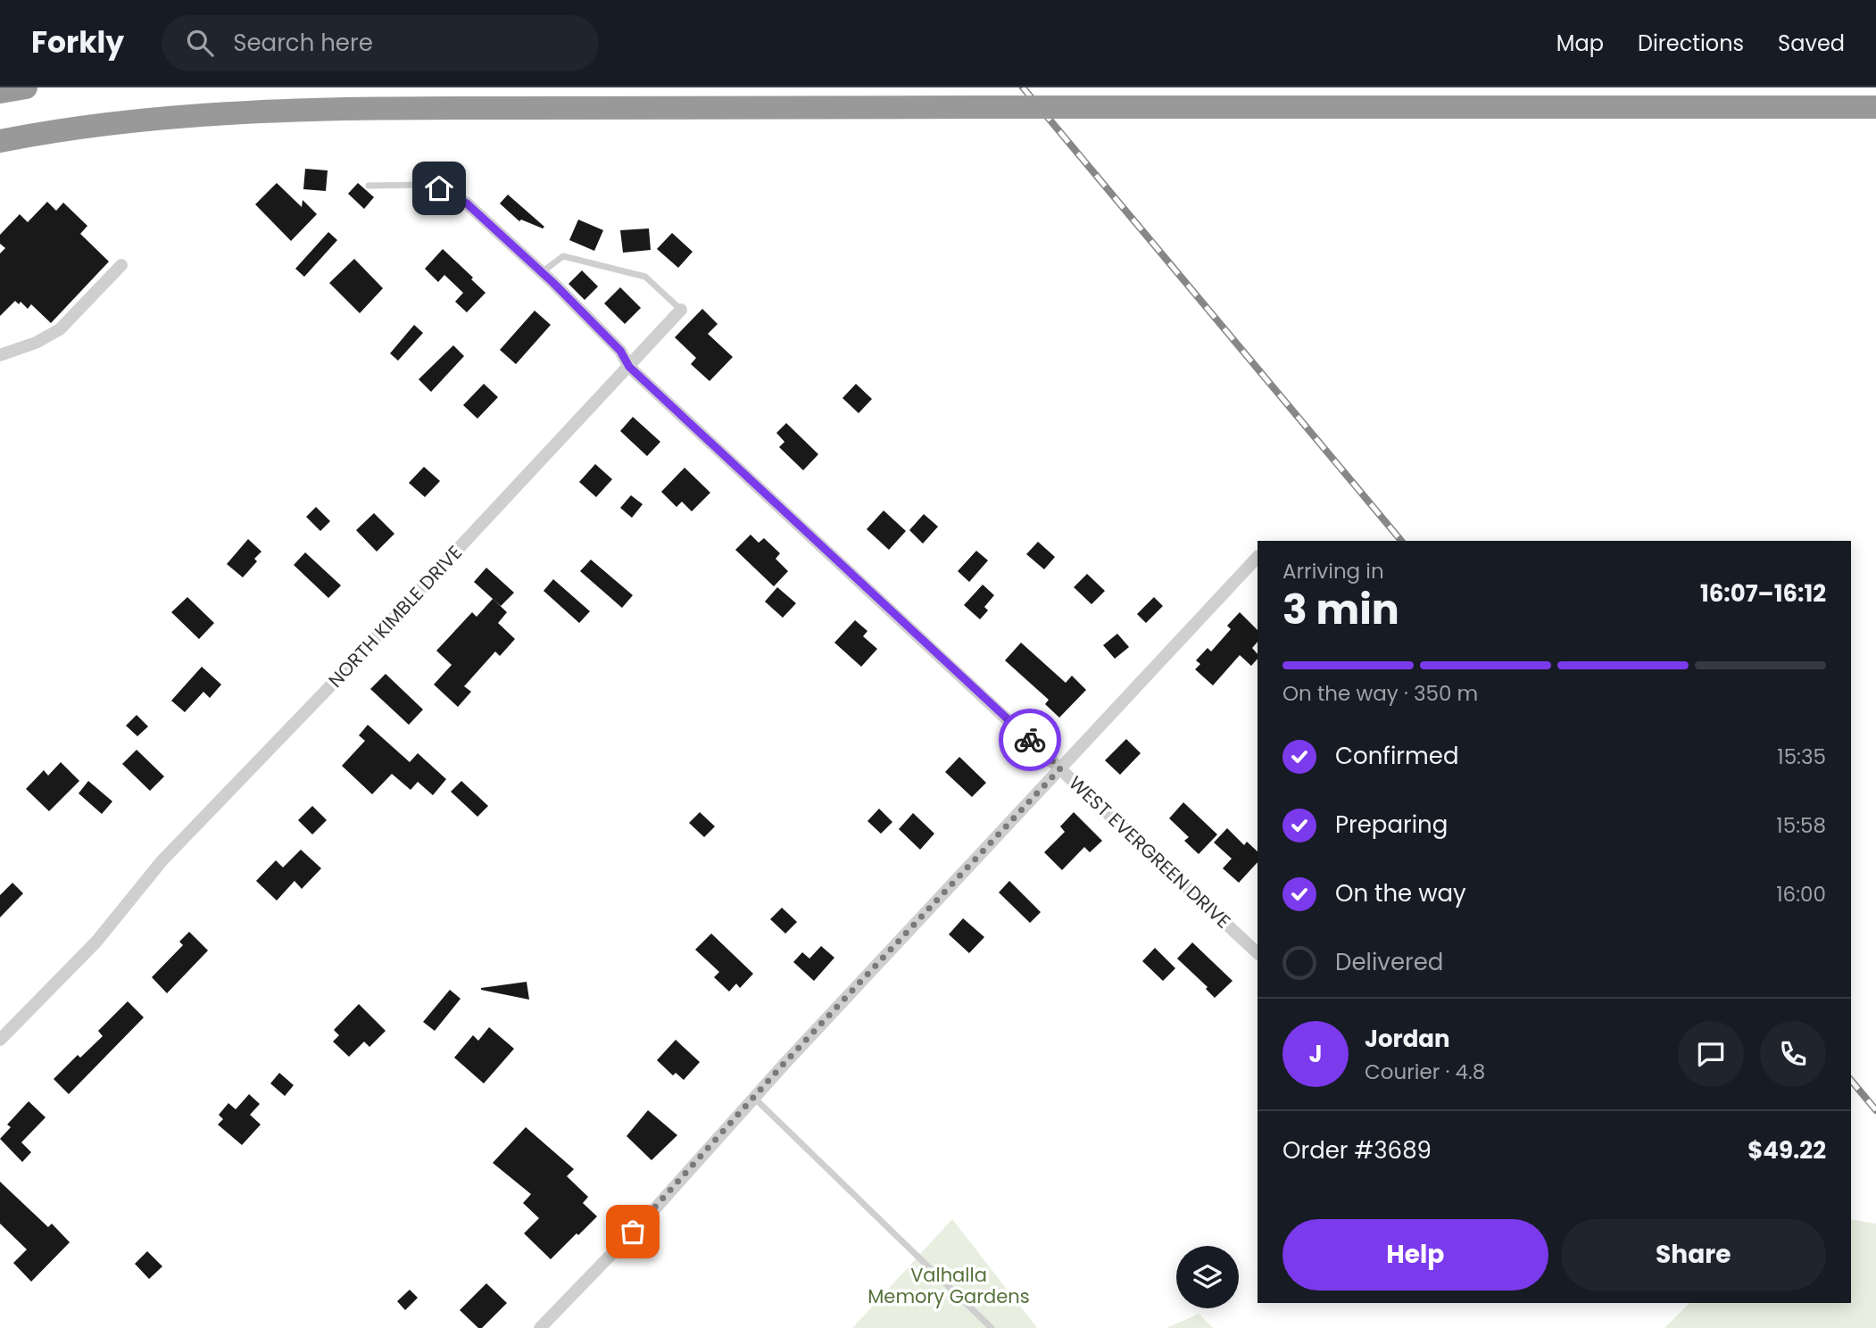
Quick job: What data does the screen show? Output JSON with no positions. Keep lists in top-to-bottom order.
{
  "streets": {
    "street": ["NORTH KIMBLE DRIVE", "WEST EVERGREEN DRIVE"]
  },
  "crossings": [
    ["NORTH KIMBLE DRIVE", "WEST EVERGREEN DRIVE"]
  ],
  "parks": ["Valhalla Memory Gardens"],
  "page": {
    "header": "Forkly",
    "search": "Search here",
    "nav": ["Map", "Directions", "Saved"],
    "heading": ["3 min", "Arriving in", "16:07–16:12"],
    "panel": [
      "Jordan",
      "Courier · 4.8",
      "Order #3689",
      "$49.22"
    ],
    "bar": "On the way · 350 m",
    "list": [
      ["Confirmed", "15:35"],
      ["Preparing", "15:58"],
      ["On the way", "16:00"],
      "Delivered"
    ],
    "round": "J",
    "buttons": ["Help", "Share"]
  }
}
